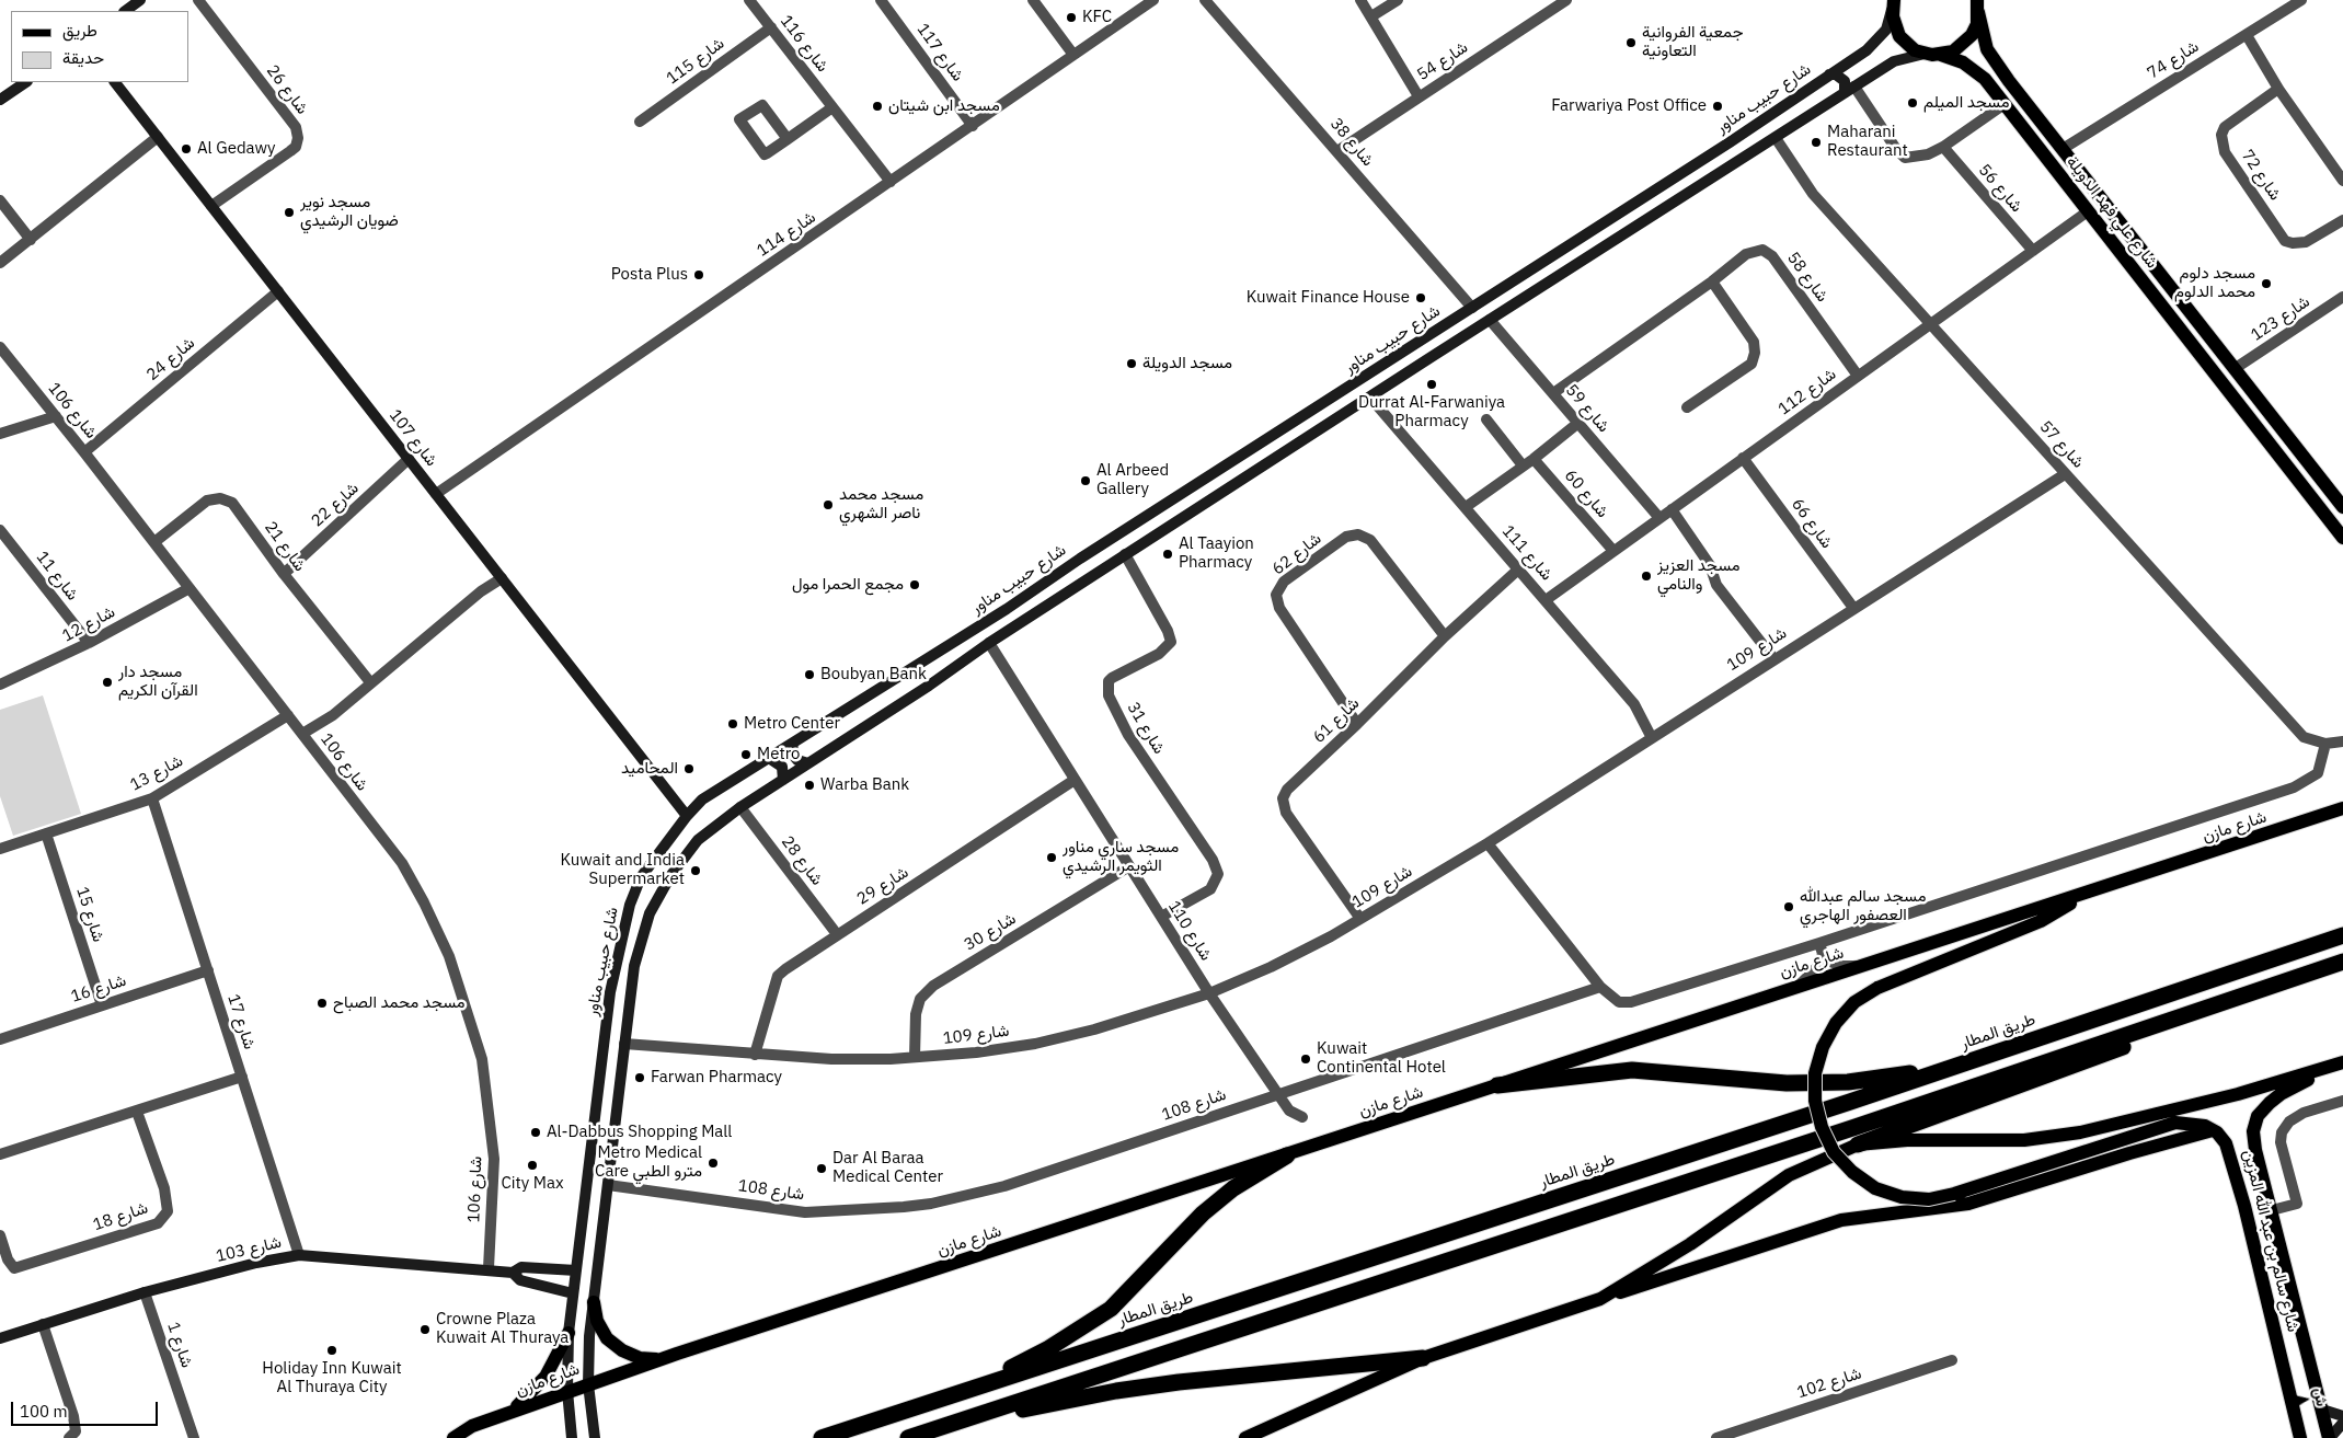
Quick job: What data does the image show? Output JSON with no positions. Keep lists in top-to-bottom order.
{
  "streets": {
    "highway": ["طريق المطار"],
    "main road": ["شارع علي فهد الدويلة", "شارع مازن", "شارع سالم بن عبد الله المزين"],
    "street": [
      "شارع 116",
      "شارع 117",
      "شارع 74",
      "شارع 115",
      "شارع 54",
      "شارع 26",
      "شارع حبيب مناور",
      "شارع 38",
      "شارع 72",
      "شارع 56",
      "شارع 114",
      "شارع 58",
      "شارع 123",
      "شارع 24",
      "شارع 112",
      "شارع 59",
      "شارع 106",
      "شارع 107",
      "شارع 57",
      "شارع 60",
      "شارع 22",
      "شارع 66",
      "شارع 21",
      "شارع 111",
      "شارع 62",
      "شارع 11",
      "شارع 12",
      "شارع 109",
      "شارع 61",
      "شارع 31",
      "شارع 13",
      "شارع 28",
      "شارع 29",
      "شارع 15",
      "شارع 110",
      "شارع 30",
      "شارع 16",
      "شارع 17",
      "شارع 108",
      "شارع 18",
      "شارع 103",
      "شارع 1",
      "شارع 102"
    ]
  },
  "crossings": [
    ["شارع 116", "شارع 115"],
    ["شارع 116", "شارع 114"],
    ["شارع 117", "شارع 114"],
    ["شارع 74", "شارع علي فهد الدويلة"],
    ["شارع 54", "شارع 38"],
    ["شارع 26", "شارع 107"],
    ["شارع حبيب مناور", "شارع 38"],
    ["شارع حبيب مناور", "شارع 59"],
    ["شارع حبيب مناور", "شارع 107"],
    ["شارع حبيب مناور", "شارع 57"],
    ["شارع حبيب مناور", "شارع 111"],
    ["شارع حبيب مناور", "شارع 109"],
    ["شارع حبيب مناور", "شارع 31"],
    ["شارع حبيب مناور", "شارع مازن"],
    ["شارع حبيب مناور", "شارع 28"],
    ["شارع حبيب مناور", "شارع 110"],
    ["شارع حبيب مناور", "شارع 108"],
    ["شارع حبيب مناور", "شارع 103"],
    ["شارع 56", "شارع 112"],
    ["شارع علي فهد الدويلة", "شارع 123"],
    ["شارع علي فهد الدويلة", "شارع 112"],
    ["شارع 114", "شارع 107"],
    ["شارع 58", "شارع 112"],
    ["شارع 58", "شارع 59"],
    ["شارع 24", "شارع 106"],
    ["شارع 24", "شارع 107"],
    ["شارع 112", "شارع 59"],
    ["شارع 112", "شارع 57"],
    ["شارع 112", "شارع 60"],
    ["شارع 112", "شارع 66"],
    ["شارع 112", "شارع 111"],
    ["شارع 106", "شارع 21"],
    ["شارع 106", "شارع 12"],
    ["شارع 106", "شارع 13"],
    ["شارع 106", "شارع 103"],
    ["شارع 107", "شارع 22"],
    ["شارع 57", "شارع 109"],
    ["شارع 22", "شارع 21"],
    ["شارع 66", "شارع 109"],
    ["شارع 111", "شارع 109"],
    ["شارع 111", "شارع 61"],
    ["شارع 62", "شارع 61"],
    ["شارع 11", "شارع 12"],
    ["شارع 109", "شارع 61"],
    ["شارع 109", "شارع 29"],
    ["شارع 109", "شارع 110"],
    ["شارع 109", "شارع 30"],
    ["شارع 31", "شارع 110"],
    ["شارع 13", "شارع 15"],
    ["شارع 13", "شارع 17"],
    ["شارع 28", "شارع 29"],
    ["شارع 29", "شارع 110"],
    ["شارع 15", "شارع 16"],
    ["شارع 110", "شارع 30"],
    ["شارع 110", "شارع 108"],
    ["شارع 16", "شارع 17"],
    ["شارع 17", "شارع 103"],
    ["شارع 103", "شارع 1"]
  ],
  "places": [
    "KFC",
    "جمعية الفروانية التعاونية",
    "مسجد الميلم",
    "مسجد ابن شيتان",
    "Farwariya Post Office",
    "Maharani Restaurant",
    "Al Gedawy",
    "مسجد نوير ضويان الرشيدي",
    "Posta Plus",
    "مسجد دلوم محمد الدلوم",
    "Kuwait Finance House",
    "مسجد الدويلة",
    "Durrat Al-Farwaniya Pharmacy",
    "Al Arbeed Gallery",
    "مسجد محمد ناصر الشهري",
    "Al Taayion Pharmacy",
    "مسجد العزيز والنامي",
    "مجمع الحمرا مول",
    "Boubyan Bank",
    "مسجد دار القرآن الكريم",
    "Metro Center",
    "Metro",
    "المحاميد",
    "Warba Bank",
    "مسجد ساري مناور الثويمر الرشيدي",
    "Kuwait and India Supermarket",
    "مسجد سالم عبدالله العصفور الهاجري",
    "مسجد محمد الصباح",
    "Kuwait Continental Hotel",
    "Farwan Pharmacy",
    "Al-Dabbus Shopping Mall",
    "Metro Medical Care مترو الطبي",
    "City Max",
    "Dar Al Baraa Medical Center",
    "Crowne Plaza Kuwait Al Thuraya",
    "Holiday Inn Kuwait Al Thuraya City"
  ],
  "legend": ["طريق", "حديقة"],
  "scale_bar": "100 m",
  "north": "right"
}
